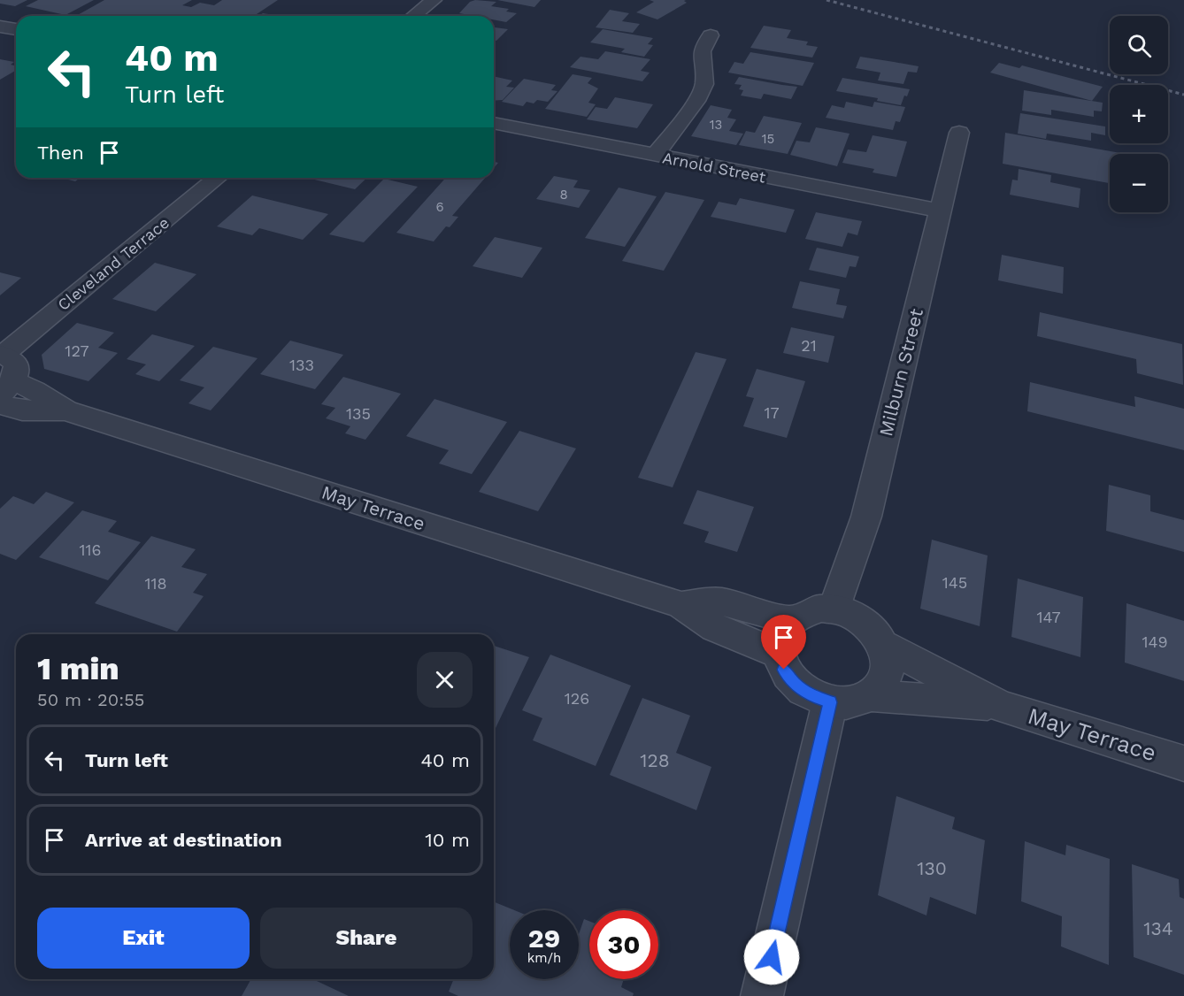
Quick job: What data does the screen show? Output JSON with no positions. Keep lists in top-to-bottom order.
{
  "streets": {
    "street": [
      "Arnold Street",
      "Cleveland Terrace",
      "Milburn Street",
      "May Terrace"
    ]
  },
  "crossings": [
    ["Arnold Street", "Milburn Street"],
    ["Milburn Street", "May Terrace"]
  ],
  "house_numbers": [
    "13",
    "15",
    "8",
    "6",
    "21",
    "127",
    "133",
    "17",
    "135",
    "116",
    "145",
    "118",
    "147",
    "149",
    "126",
    "128",
    "130",
    "134"
  ],
  "page": {
    "map_buttons": ["+", "−"],
    "turn": ["40 m", "Turn left"],
    "then": "Then",
    "heading": ["1 min", "50 m · 20:55"],
    "list": [
      {
        "name": "Turn left",
        "value": "40 m"
      },
      {
        "name": "Arrive at destination",
        "value": "10 m"
      }
    ],
    "buttons": ["Exit", "Share"],
    "speed": "29 km/h",
    "limit": "30"
  }
}
